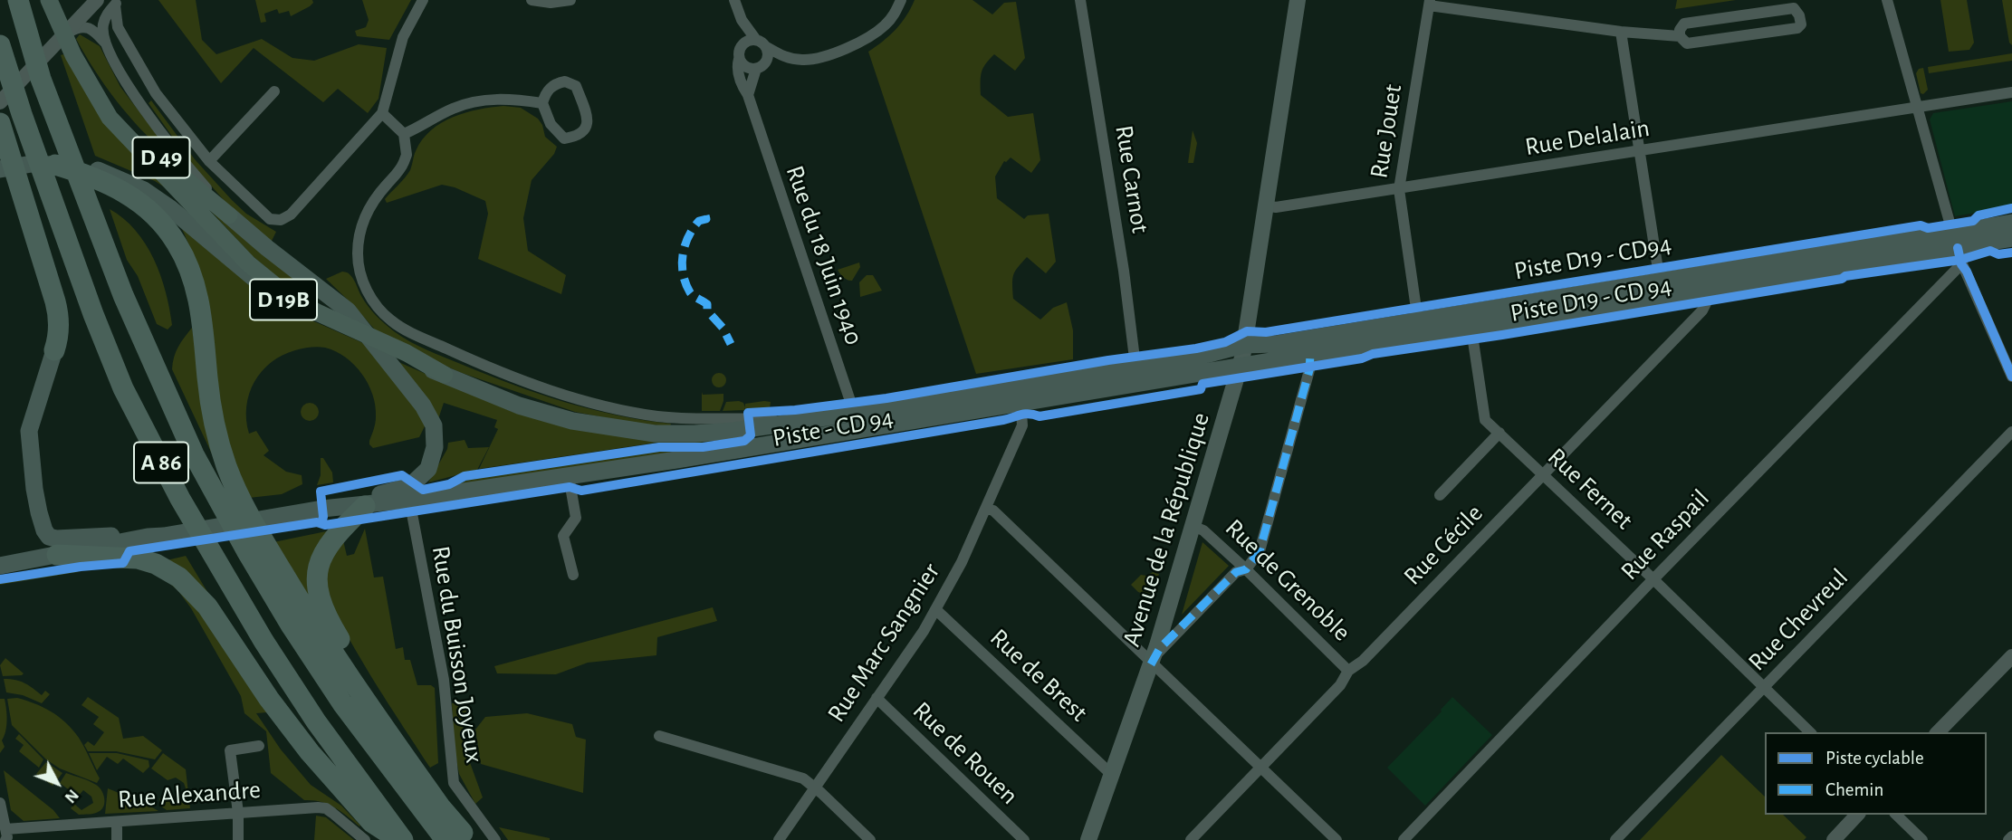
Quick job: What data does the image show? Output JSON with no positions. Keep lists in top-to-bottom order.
{
  "streets": {
    "highway": ["D 49", "A 86"],
    "main road": ["D 19B", "Avenue de la République"],
    "street": [
      "Rue Jouet",
      "Rue Delalain",
      "Rue Carnot",
      "Rue du 18 Juin 1940",
      "Rue Fernet",
      "Rue Raspail",
      "Rue Cécile",
      "Rue de Grenoble",
      "Rue Chevreul",
      "Rue Marc Sangnier",
      "Rue du Buisson Joyeux",
      "Rue de Brest",
      "Rue de Rouen",
      "Rue Alexandre"
    ],
    "cycle path": ["Piste D19 - CD94", "Piste D19 - CD 94"]
  },
  "crossings": [
    ["Rue Jouet", "Rue Delalain"],
    ["Rue Delalain", "Avenue de la République"],
    ["Rue Fernet", "Rue Raspail"],
    ["Rue Fernet", "Rue Cécile"],
    ["Rue Fernet", "Rue Chevreul"],
    ["Avenue de la République", "Rue de Grenoble"],
    ["Avenue de la République", "Rue de Brest"],
    ["Rue Cécile", "Rue de Grenoble"],
    ["Rue Marc Sangnier", "Rue de Brest"],
    ["Rue Marc Sangnier", "Rue de Rouen"]
  ],
  "legend": ["Piste cyclable", "Chemin"],
  "north": "bottom right"
}
